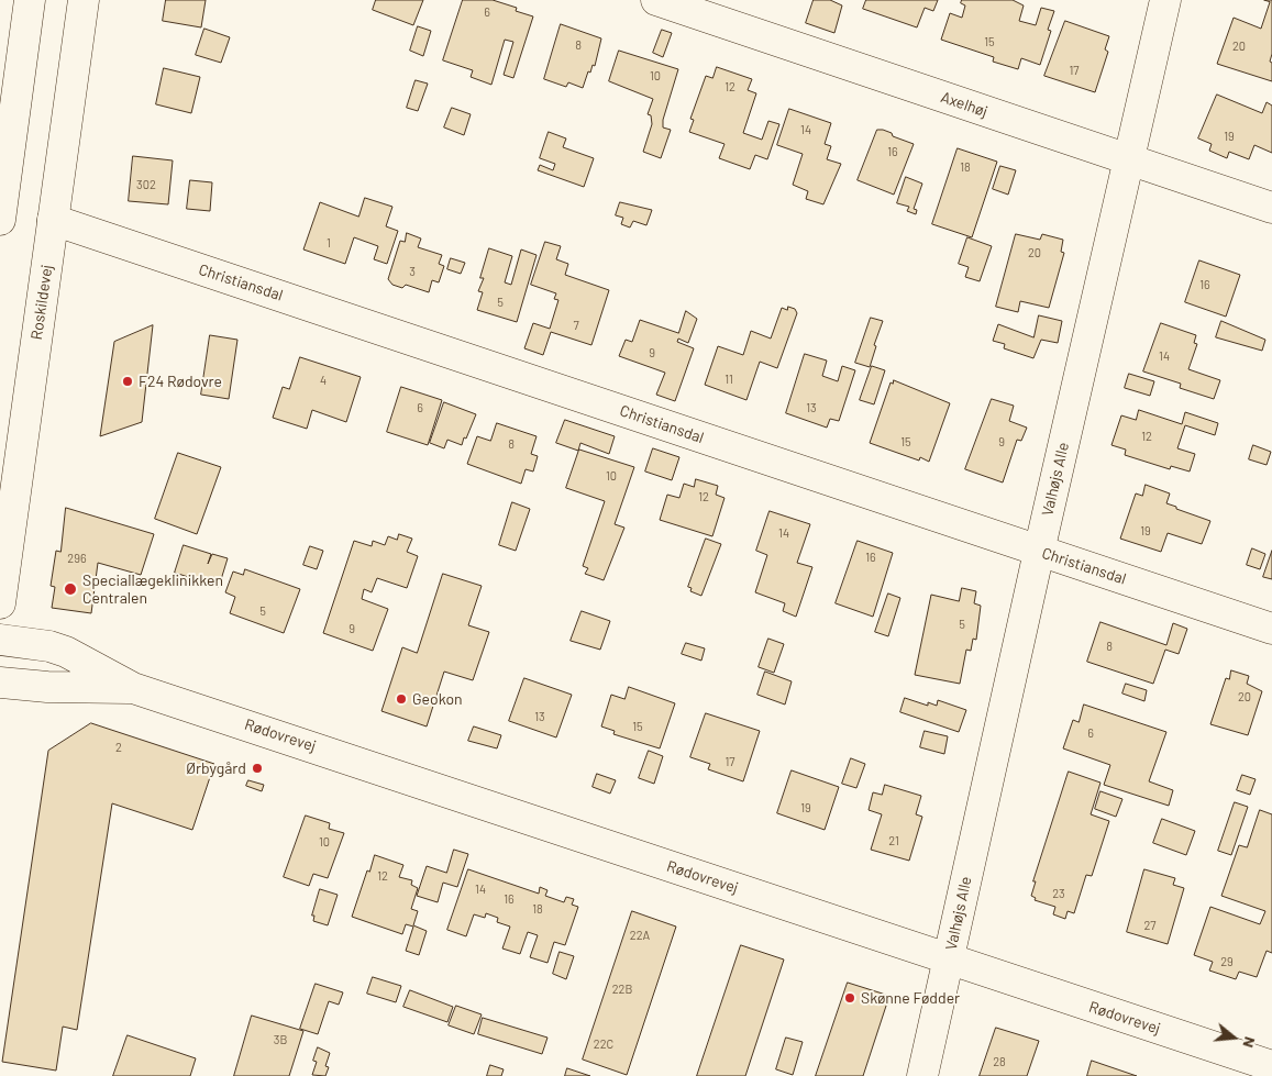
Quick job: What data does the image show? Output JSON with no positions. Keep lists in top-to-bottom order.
{
  "streets": {
    "street": [
      "Axelhøj",
      "Christiansdal",
      "Roskildevej",
      "Valhøjs Alle",
      "Rødovrevej"
    ]
  },
  "crossings": [
    ["Axelhøj", "Valhøjs Alle"],
    ["Christiansdal", "Roskildevej"],
    ["Christiansdal", "Valhøjs Alle"],
    ["Valhøjs Alle", "Rødovrevej"]
  ],
  "places": [
    "F24 Rødovre",
    "Speciallægeklinikken Centralen",
    "Geokon",
    "Ørbygård",
    "Skønne Fødder"
  ],
  "house_numbers": [
    "6",
    "15",
    "8",
    "20",
    "17",
    "10",
    "12",
    "14",
    "19",
    "16",
    "18",
    "302",
    "1",
    "20",
    "3",
    "16",
    "5",
    "7",
    "9",
    "14",
    "11",
    "4",
    "6",
    "13",
    "12",
    "15",
    "9",
    "8",
    "10",
    "12",
    "19",
    "14",
    "16",
    "296",
    "5",
    "5",
    "9",
    "8",
    "20",
    "13",
    "15",
    "6",
    "2",
    "17",
    "19",
    "21",
    "10",
    "12",
    "14",
    "23",
    "16",
    "18",
    "27",
    "22A",
    "29",
    "22B",
    "3B",
    "22C",
    "28"
  ],
  "north": "right"
}
